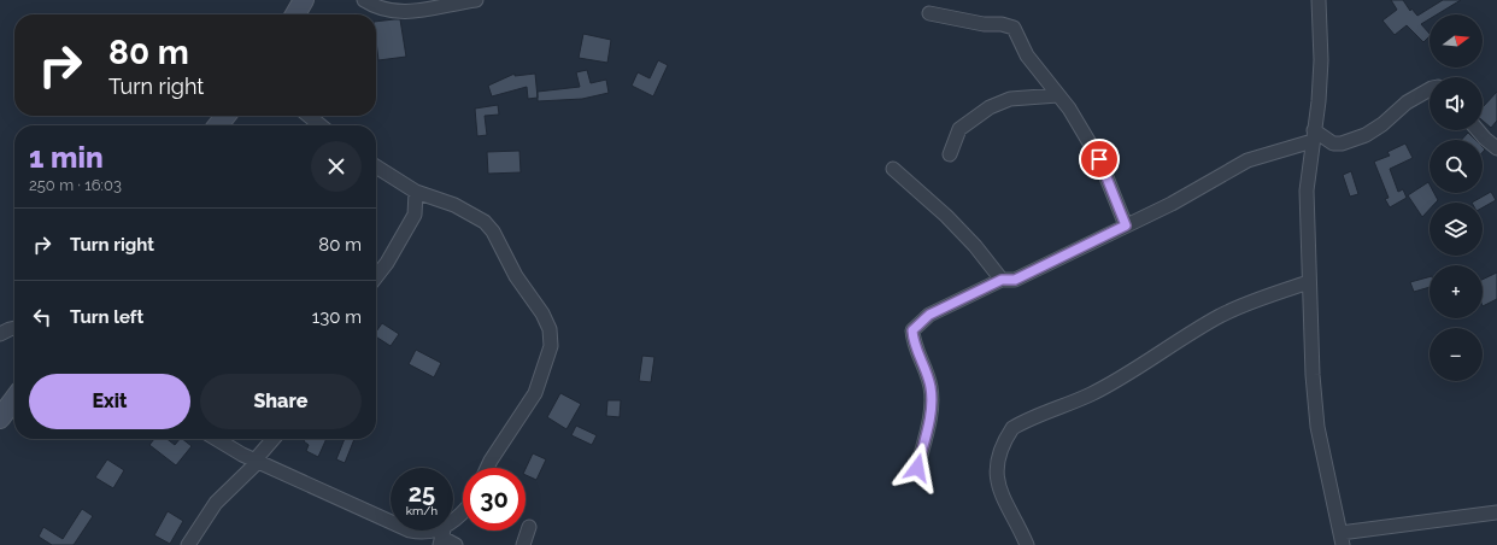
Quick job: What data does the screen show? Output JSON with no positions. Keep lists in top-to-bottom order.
{
  "north": "right",
  "page": {
    "map_buttons": ["+", "−"],
    "turn": ["80 m", "Turn right"],
    "heading": ["1 min", "250 m · 16:03"],
    "list": [
      {
        "name": "Turn right",
        "value": "80 m"
      },
      {
        "name": "Turn left",
        "value": "130 m"
      }
    ],
    "buttons": ["Exit", "Share"],
    "speed": "25 km/h",
    "limit": "30"
  }
}
